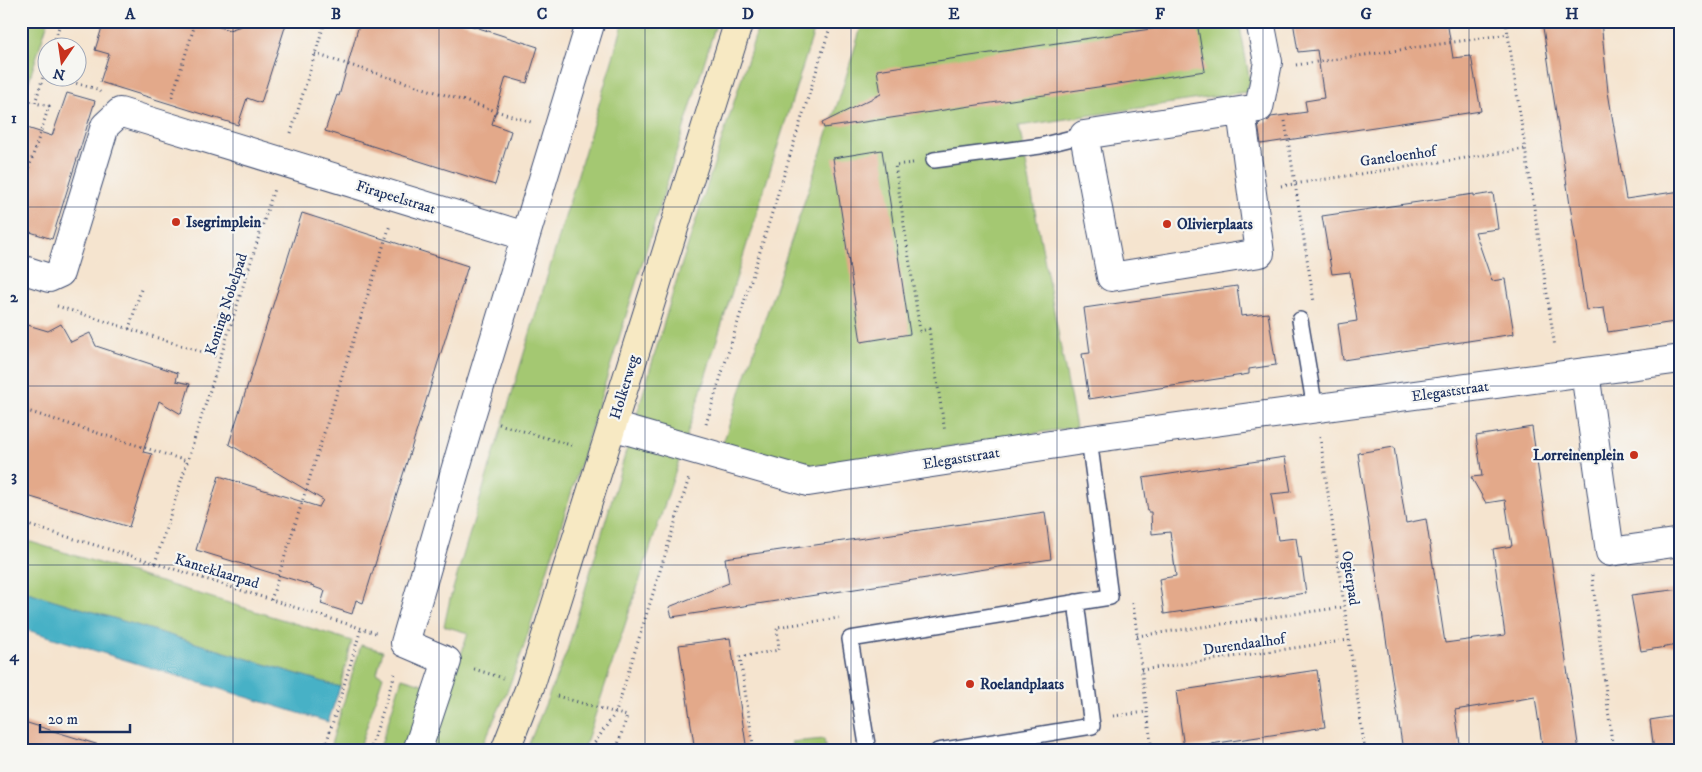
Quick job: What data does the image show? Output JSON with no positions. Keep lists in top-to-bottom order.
{
  "streets": {
    "street": ["Firapeelstraat", "Holkerweg", "Elegaststraat"],
    "path": [
      "Ganeloenhof",
      "Koning Nobelpad",
      "Kanteklaarpad",
      "Ogierpad",
      "Durendaalhof"
    ]
  },
  "crossings": [
    ["Firapeelstraat", "Koning Nobelpad"],
    ["Koning Nobelpad", "Kanteklaarpad"],
    ["Holkerweg", "Elegaststraat"],
    ["Elegaststraat", "Ogierpad"],
    ["Ogierpad", "Durendaalhof"]
  ],
  "places": [
    "Isegrimplein",
    "Olivierplaats",
    "Lorreinenplein",
    "Roelandplaats"
  ],
  "scale_bar": "20 m",
  "north": "bottom",
  "grid": {
    "columns": [
      "A",
      "B",
      "C",
      "D",
      "E",
      "F",
      "G",
      "H"
    ],
    "rows": [
      "1",
      "2",
      "3",
      "4"
    ]
  }
}
